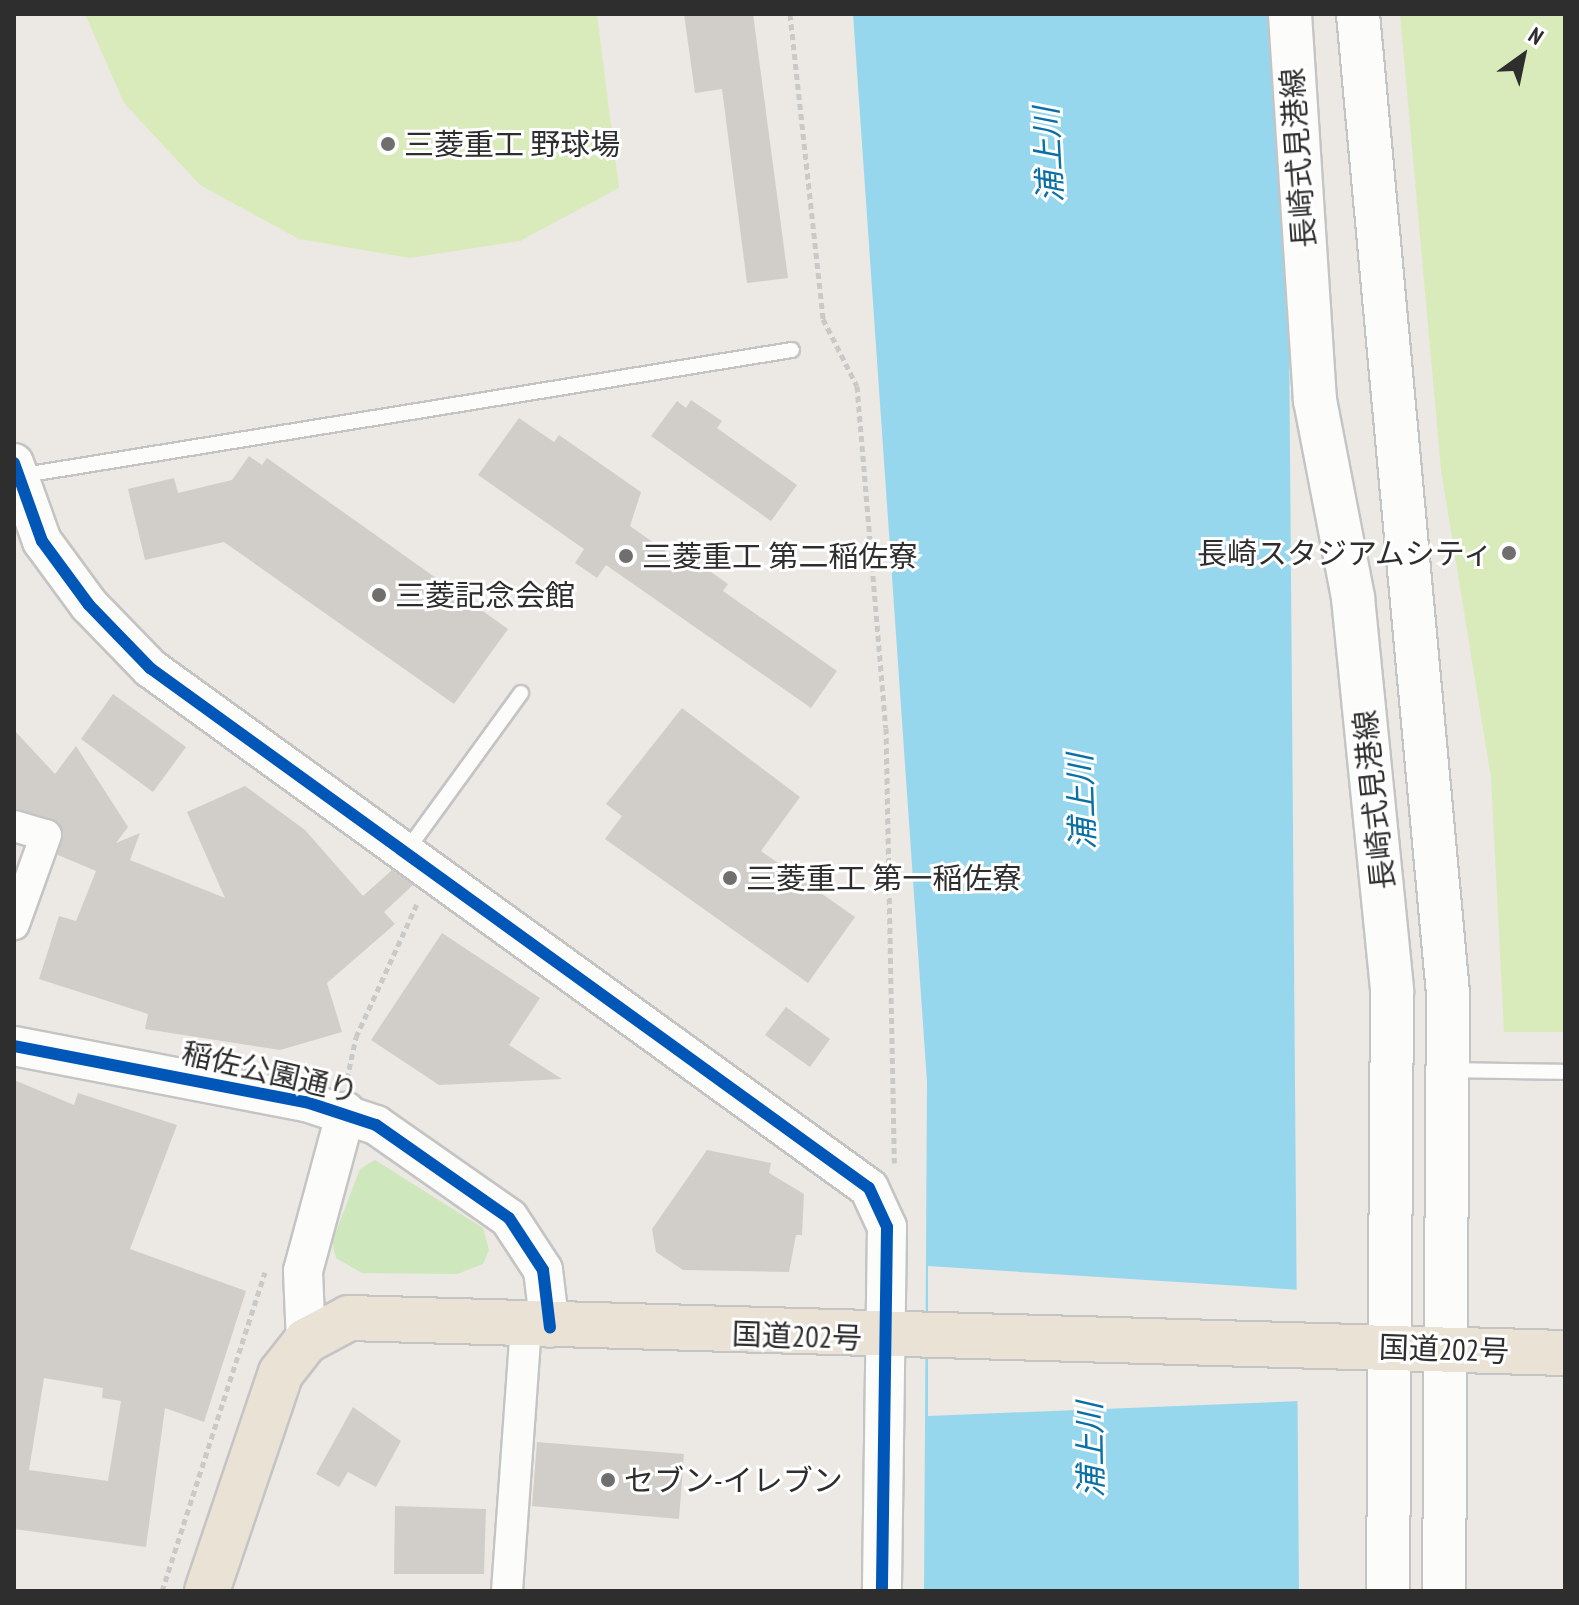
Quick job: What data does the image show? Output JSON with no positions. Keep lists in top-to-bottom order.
{
  "streets": {
    "highway": ["国道202号"],
    "main road": ["長崎式見港線"],
    "street": ["稲佐公園通り"]
  },
  "crossings": [
    ["長崎式見港線", "国道202号"],
    ["稲佐公園通り", "国道202号"]
  ],
  "water": ["浦上川"],
  "places": [
    "三菱重工 野球場",
    "長崎スタジアムシティ",
    "三菱重工 第二稲佐寮",
    "三菱記念会館",
    "三菱重工 第一稲佐寮",
    "セブン-イレブン"
  ],
  "north": "top right"
}
